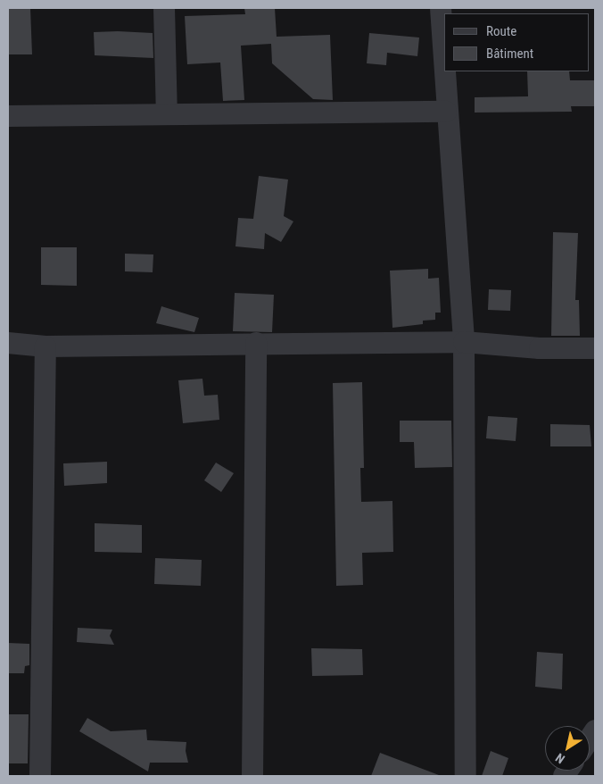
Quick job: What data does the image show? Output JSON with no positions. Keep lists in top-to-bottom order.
{
  "legend": ["Route", "Bâtiment"],
  "north": "bottom left"
}
